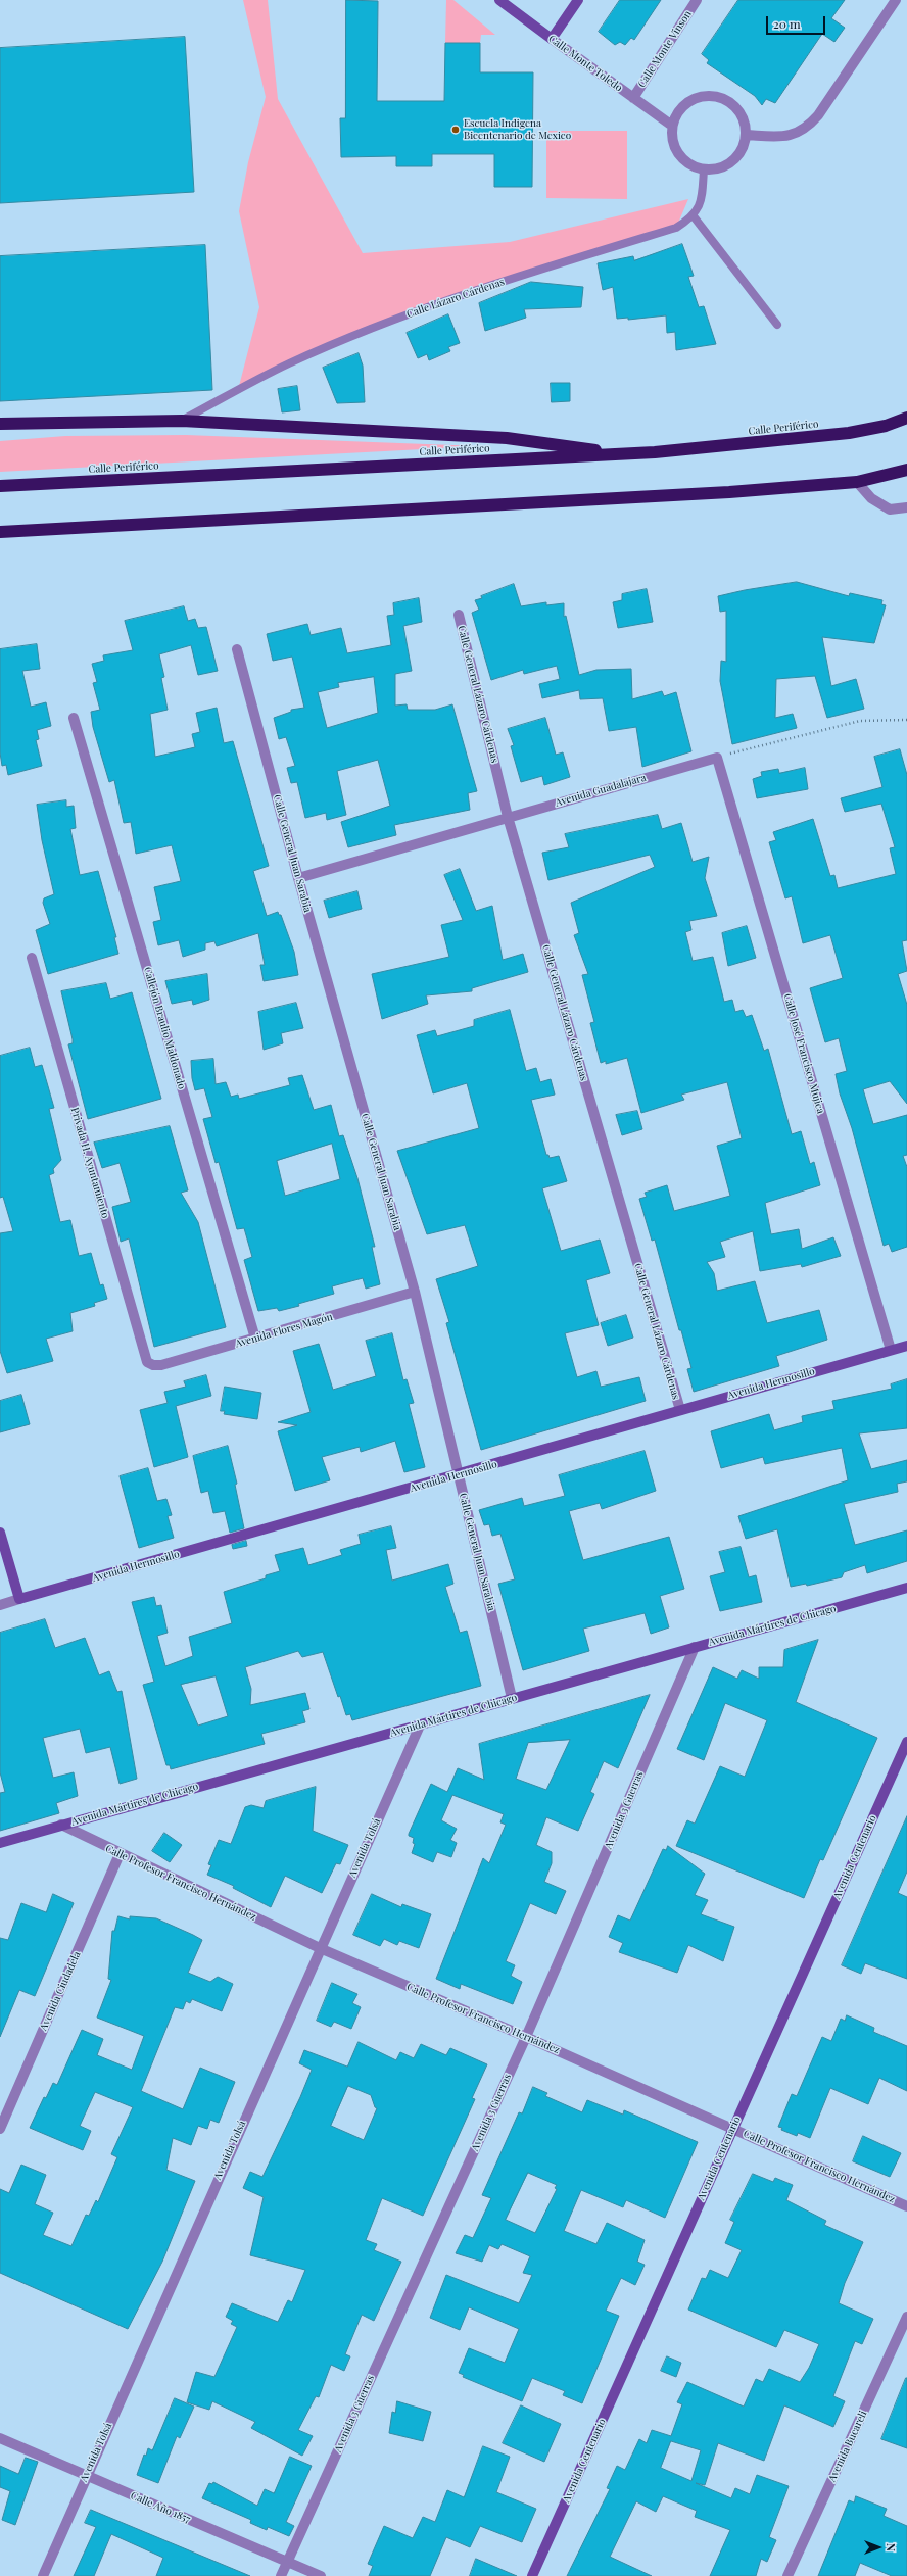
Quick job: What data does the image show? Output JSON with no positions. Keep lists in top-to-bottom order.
{
  "streets": {
    "highway": ["Calle Periférico"],
    "street": [
      "Calle Monte Vinson",
      "Calle Monte Toledo",
      "Calle General Lázaro Cárdenas",
      "Avenida Guadalajara",
      "Calle General Juan Sarabia",
      "Callejón Braulio Maldonado",
      "Calle José Francisco Mujica",
      "Privada H. Ayuntamiento",
      "Avenida Flores Magón",
      "Avenida Hermosillo",
      "Avenida Mártires de Chicago",
      "Avenida 3 Guerras",
      "Avenida Tolsá",
      "Avenida Centenario",
      "Calle Profesor Francisco Hernández",
      "Avenida Ciudadela",
      "Avenida Bucareli",
      "Calle Año 1857"
    ],
    "lane": ["Calle Lázaro Cárdenas"]
  },
  "crossings": [
    ["Calle Monte Vinson", "Calle Monte Toledo"],
    ["Calle General Lázaro Cárdenas", "Avenida Guadalajara"],
    ["Calle General Lázaro Cárdenas", "Avenida Hermosillo"],
    ["Avenida Guadalajara", "Calle General Juan Sarabia"],
    ["Avenida Guadalajara", "Calle José Francisco Mujica"],
    ["Calle General Juan Sarabia", "Avenida Flores Magón"],
    ["Calle General Juan Sarabia", "Avenida Hermosillo"],
    ["Calle General Juan Sarabia", "Avenida Mártires de Chicago"],
    ["Callejón Braulio Maldonado", "Avenida Flores Magón"],
    ["Calle José Francisco Mujica", "Avenida Hermosillo"],
    ["Privada H. Ayuntamiento", "Avenida Flores Magón"],
    ["Avenida Mártires de Chicago", "Avenida 3 Guerras"],
    ["Avenida Mártires de Chicago", "Avenida Tolsá"],
    ["Avenida Mártires de Chicago", "Calle Profesor Francisco Hernández"],
    ["Avenida 3 Guerras", "Calle Profesor Francisco Hernández"],
    ["Avenida 3 Guerras", "Calle Año 1857"],
    ["Avenida Tolsá", "Calle Profesor Francisco Hernández"],
    ["Avenida Tolsá", "Calle Año 1857"],
    ["Avenida Centenario", "Calle Profesor Francisco Hernández"],
    ["Calle Profesor Francisco Hernández", "Avenida Ciudadela"]
  ],
  "places": ["Escuela Indigena Bicentenario de Mexico"],
  "scale_bar": "20 m",
  "north": "right"
}
